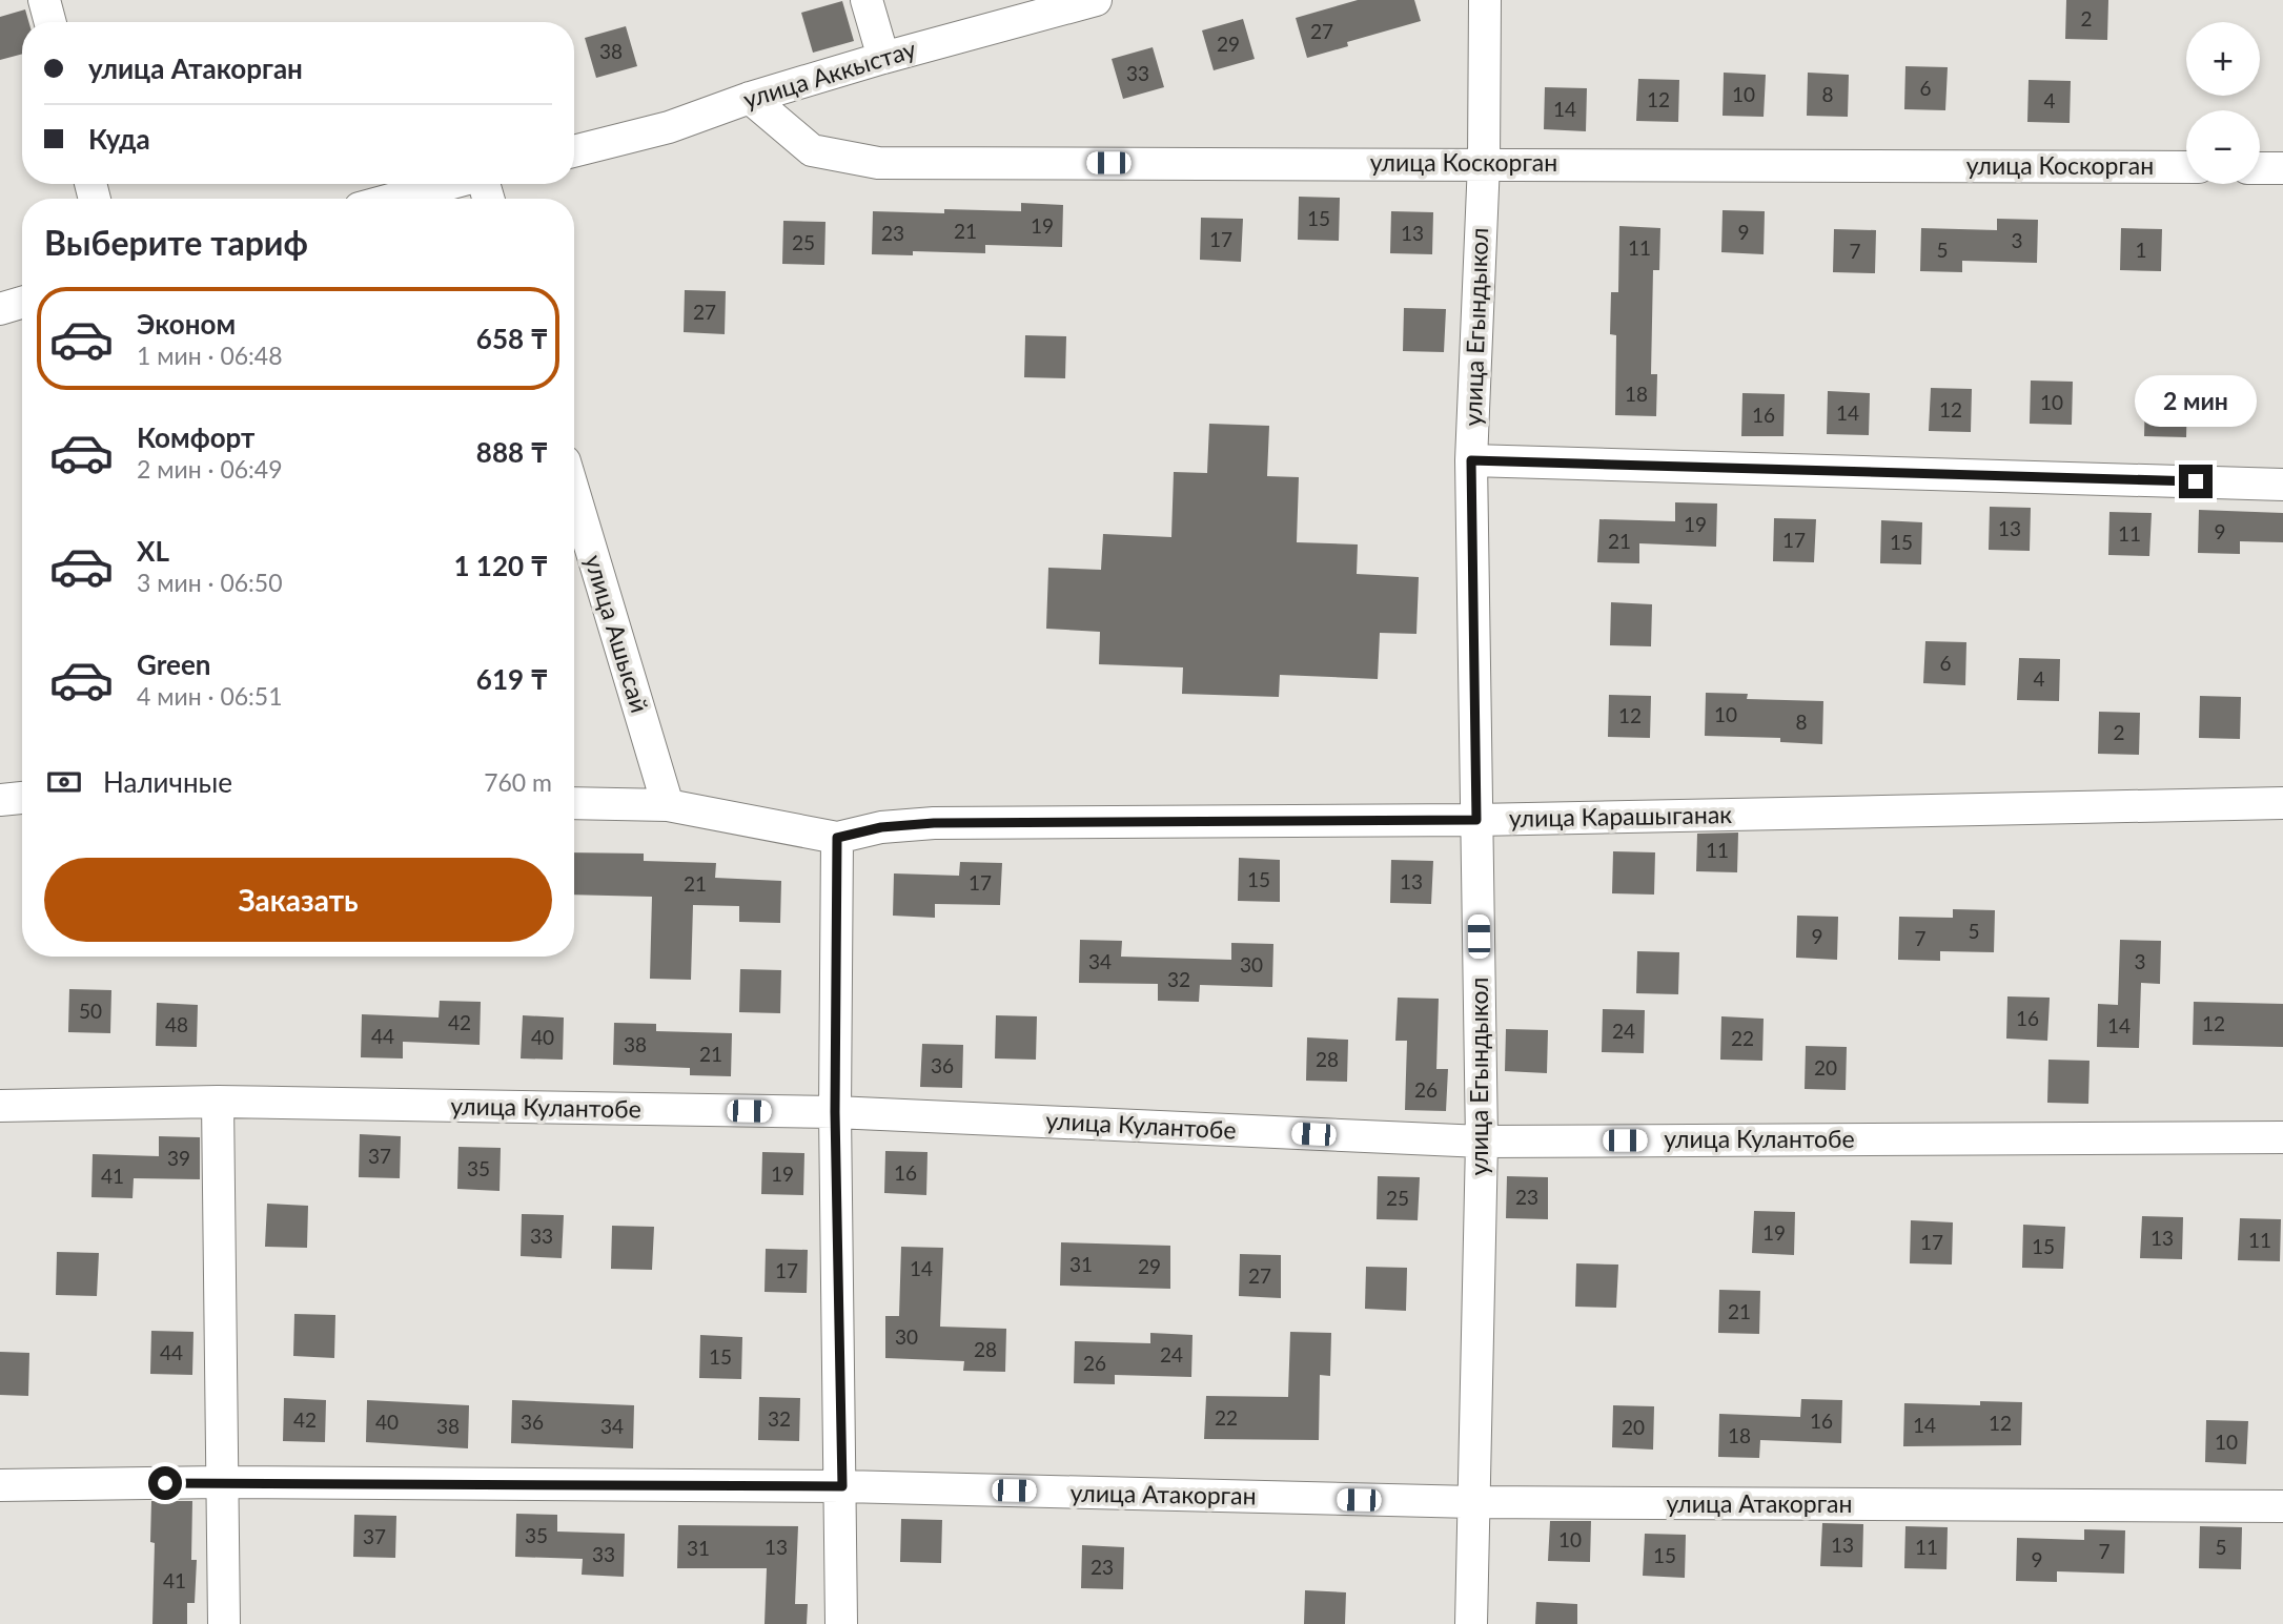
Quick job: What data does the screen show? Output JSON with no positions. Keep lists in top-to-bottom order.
{
  "streets": {
    "street": [
      "улица Аккыстау",
      "улица Коскорган",
      "улица Егындыкол",
      "улица Ашысай",
      "улица Карашыганак",
      "улица Кулантобе",
      "улица Атакорган"
    ]
  },
  "crossings": [
    ["улица Аккыстау", "улица Коскорган"],
    ["улица Коскорган", "улица Егындыкол"],
    ["улица Егындыкол", "улица Карашыганак"],
    ["улица Егындыкол", "улица Кулантобе"],
    ["улица Егындыкол", "улица Атакорган"],
    ["улица Ашысай", "улица Карашыганак"]
  ],
  "house_numbers": [
    "2",
    "27",
    "29",
    "38",
    "33",
    "6",
    "10",
    "8",
    "12",
    "4",
    "14",
    "15",
    "19",
    "21",
    "9",
    "23",
    "13",
    "17",
    "3",
    "25",
    "11",
    "5",
    "1",
    "7",
    "27",
    "18",
    "10",
    "12",
    "14",
    "16",
    "19",
    "13",
    "9",
    "11",
    "17",
    "21",
    "15",
    "6",
    "4",
    "10",
    "12",
    "8",
    "2",
    "11",
    "15",
    "13",
    "17",
    "21",
    "5",
    "9",
    "7",
    "34",
    "3",
    "30",
    "32",
    "50",
    "16",
    "42",
    "12",
    "48",
    "14",
    "24",
    "44",
    "40",
    "22",
    "38",
    "21",
    "28",
    "36",
    "20",
    "26",
    "37",
    "39",
    "35",
    "16",
    "19",
    "41",
    "23",
    "25",
    "19",
    "33",
    "13",
    "11",
    "17",
    "15",
    "31",
    "29",
    "14",
    "17",
    "27",
    "21",
    "30",
    "28",
    "44",
    "24",
    "15",
    "26",
    "22",
    "32",
    "42",
    "16",
    "40",
    "36",
    "12",
    "14",
    "38",
    "34",
    "20",
    "18",
    "10",
    "35",
    "37",
    "10",
    "13",
    "13",
    "11",
    "5",
    "31",
    "7",
    "33",
    "15",
    "9",
    "23",
    "41"
  ],
  "page": {
    "map_buttons": ["+", "−"],
    "banner": ["улица Атакорган", "Куда"],
    "heading": "Выберите тариф",
    "list": [
      {
        "name": "Эконом",
        "note": "1 мин · 06:48",
        "value": "658 ₸"
      },
      {
        "name": "Комфорт",
        "note": "2 мин · 06:49",
        "value": "888 ₸"
      },
      {
        "name": "XL",
        "note": "3 мин · 06:50",
        "value": "1 120 ₸"
      },
      {
        "name": "Green",
        "note": "4 мин · 06:51",
        "value": "619 ₸"
      }
    ],
    "bubble": "2 мин",
    "pay": ["Наличные", "760 m"],
    "buttons": "Заказать"
  }
}
